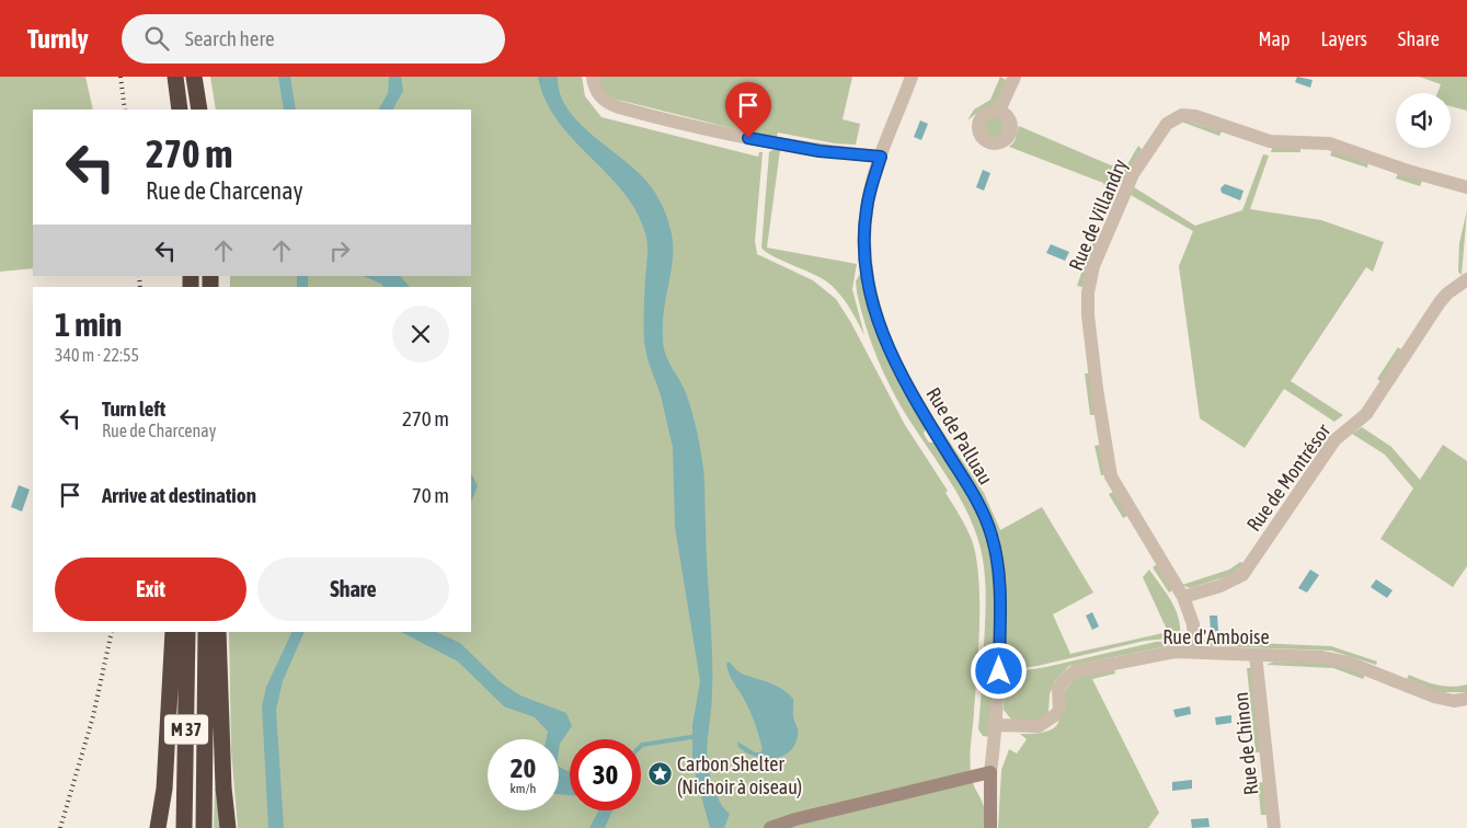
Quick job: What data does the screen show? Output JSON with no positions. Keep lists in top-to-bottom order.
{
  "streets": {
    "highway": ["M 37"],
    "street": [
      "Rue de Villandry",
      "Rue de Palluau",
      "Rue de Montrésor",
      "Rue d'Amboise",
      "Rue de Chinon"
    ]
  },
  "crossings": [
    ["Rue de Villandry", "Rue de Montrésor"],
    ["Rue de Villandry", "Rue d'Amboise"],
    ["Rue de Palluau", "Rue d'Amboise"],
    ["Rue d'Amboise", "Rue de Chinon"]
  ],
  "places": {
    "place": ["Carbon Shelter (Nichoir à oiseau)"]
  },
  "page": {
    "header": "Turnly",
    "search": "Search here",
    "nav": ["Map", "Layers", "Share"],
    "turn": ["270 m", "Rue de Charcenay"],
    "heading": ["1 min", "340 m · 22:55"],
    "list": [
      {
        "name": "Turn left",
        "note": "Rue de Charcenay",
        "value": "270 m"
      },
      {
        "name": "Arrive at destination",
        "value": "70 m"
      }
    ],
    "buttons": ["Exit", "Share"],
    "speed": "20 km/h",
    "limit": "30"
  }
}
